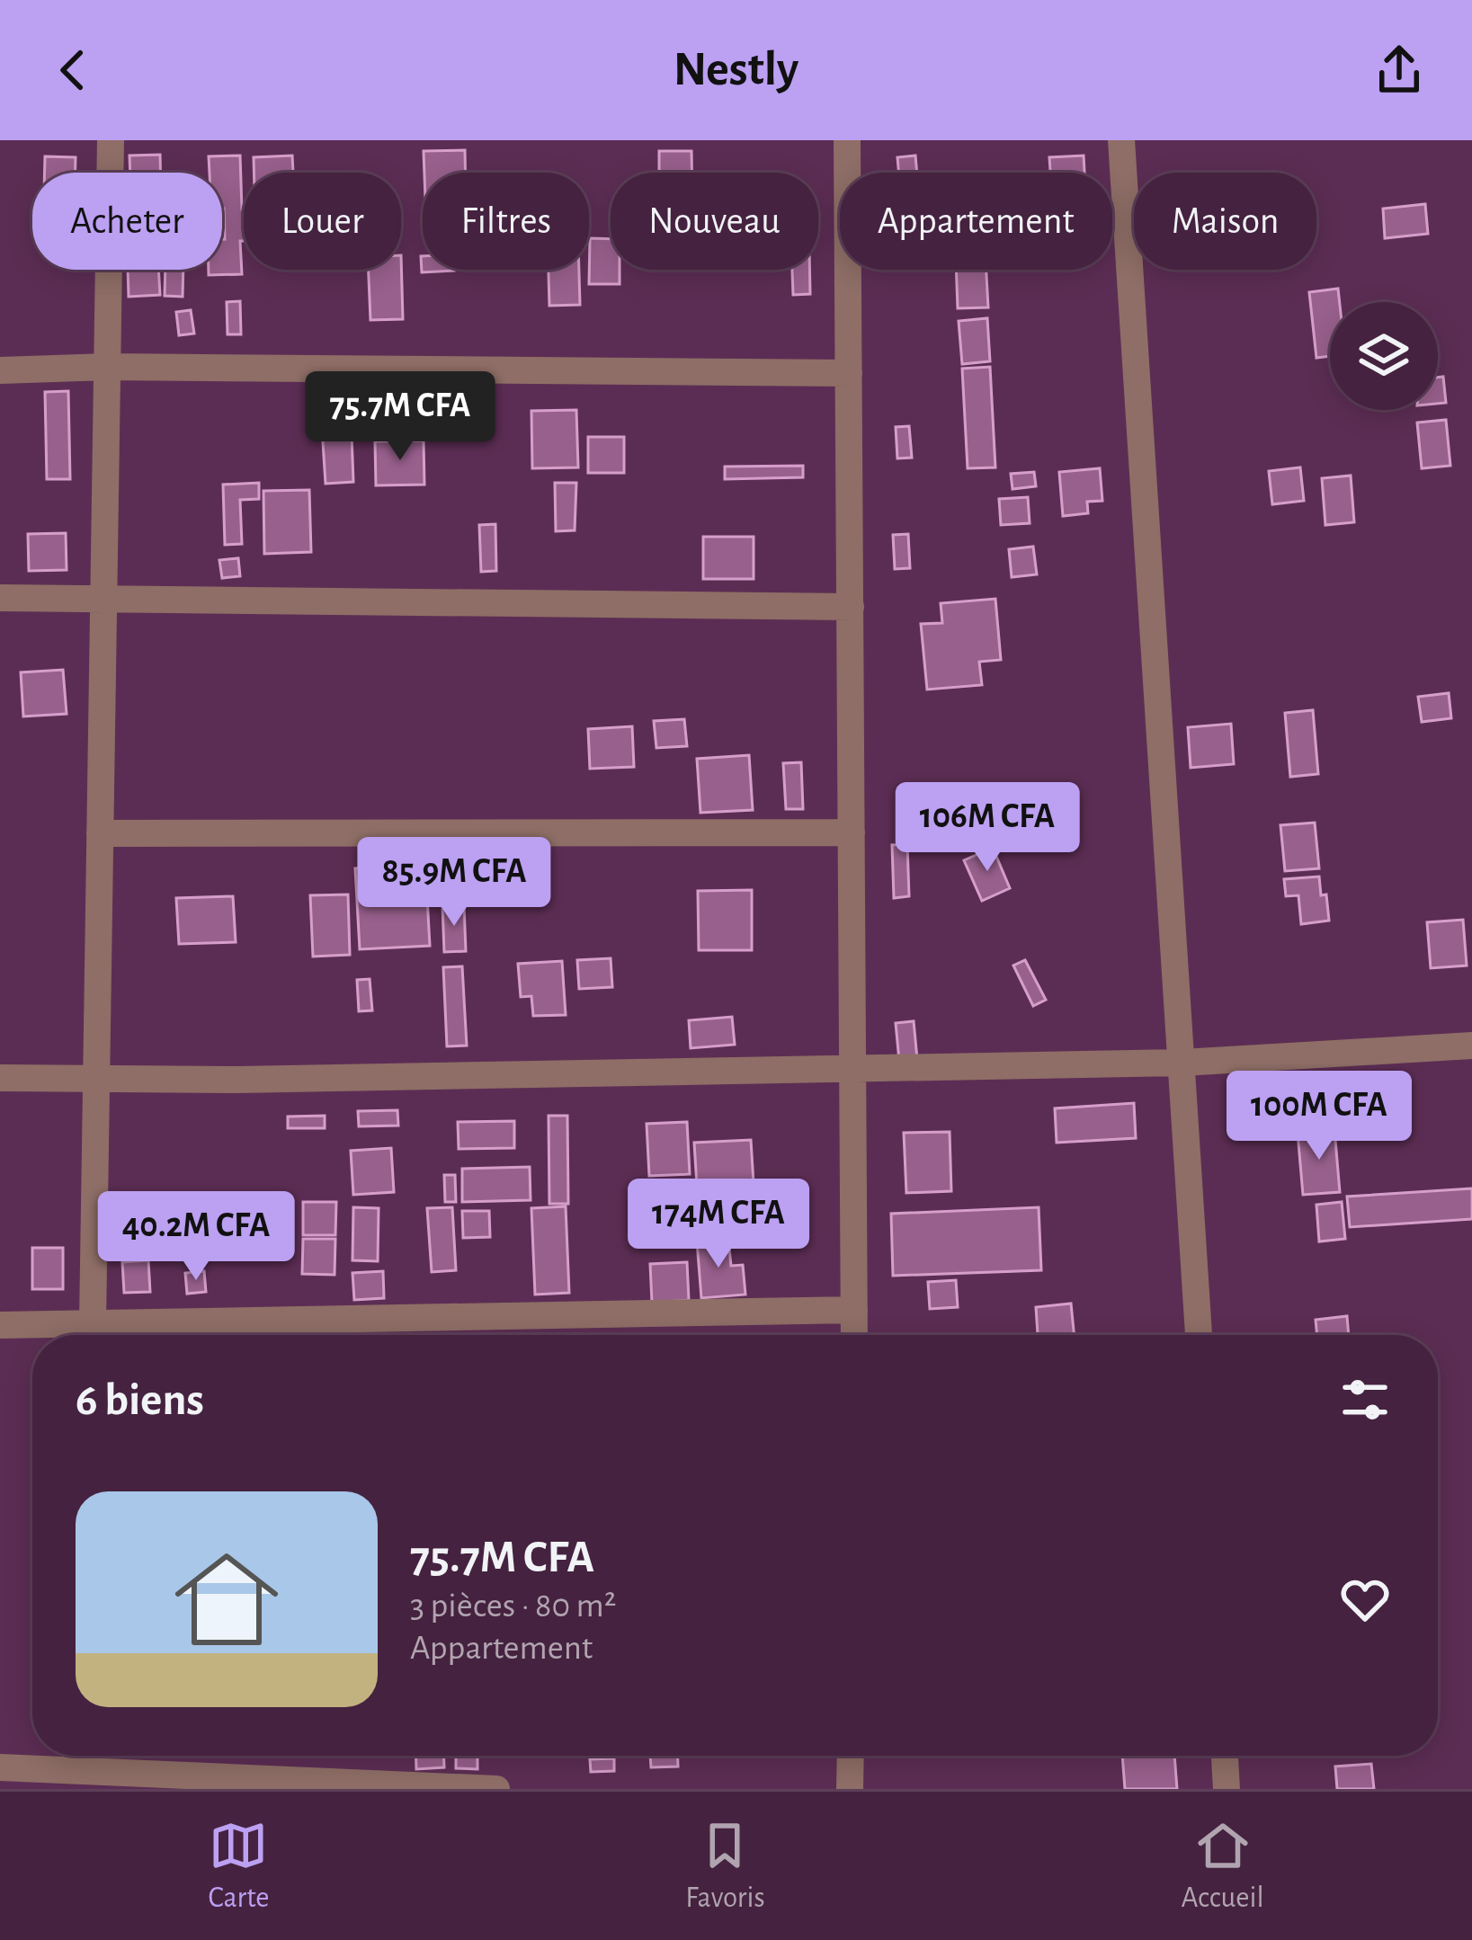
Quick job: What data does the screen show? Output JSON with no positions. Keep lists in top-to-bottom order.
{
  "page": {
    "header": "Nestly",
    "chip": [
      "Acheter",
      "Louer",
      "Filtres",
      "Nouveau",
      "Appartement",
      "Maison"
    ],
    "price": [
      "75.7M CFA",
      "106M CFA",
      "85.9M CFA",
      "100M CFA",
      "174M CFA",
      "40.2M CFA"
    ],
    "heading": "6 biens",
    "list": [
      {
        "name": "75.7M CFA",
        "note": "3 pièces · 80 m² · Appartement"
      }
    ],
    "tabs": ["Carte", "Favoris", "Accueil"]
  }
}
